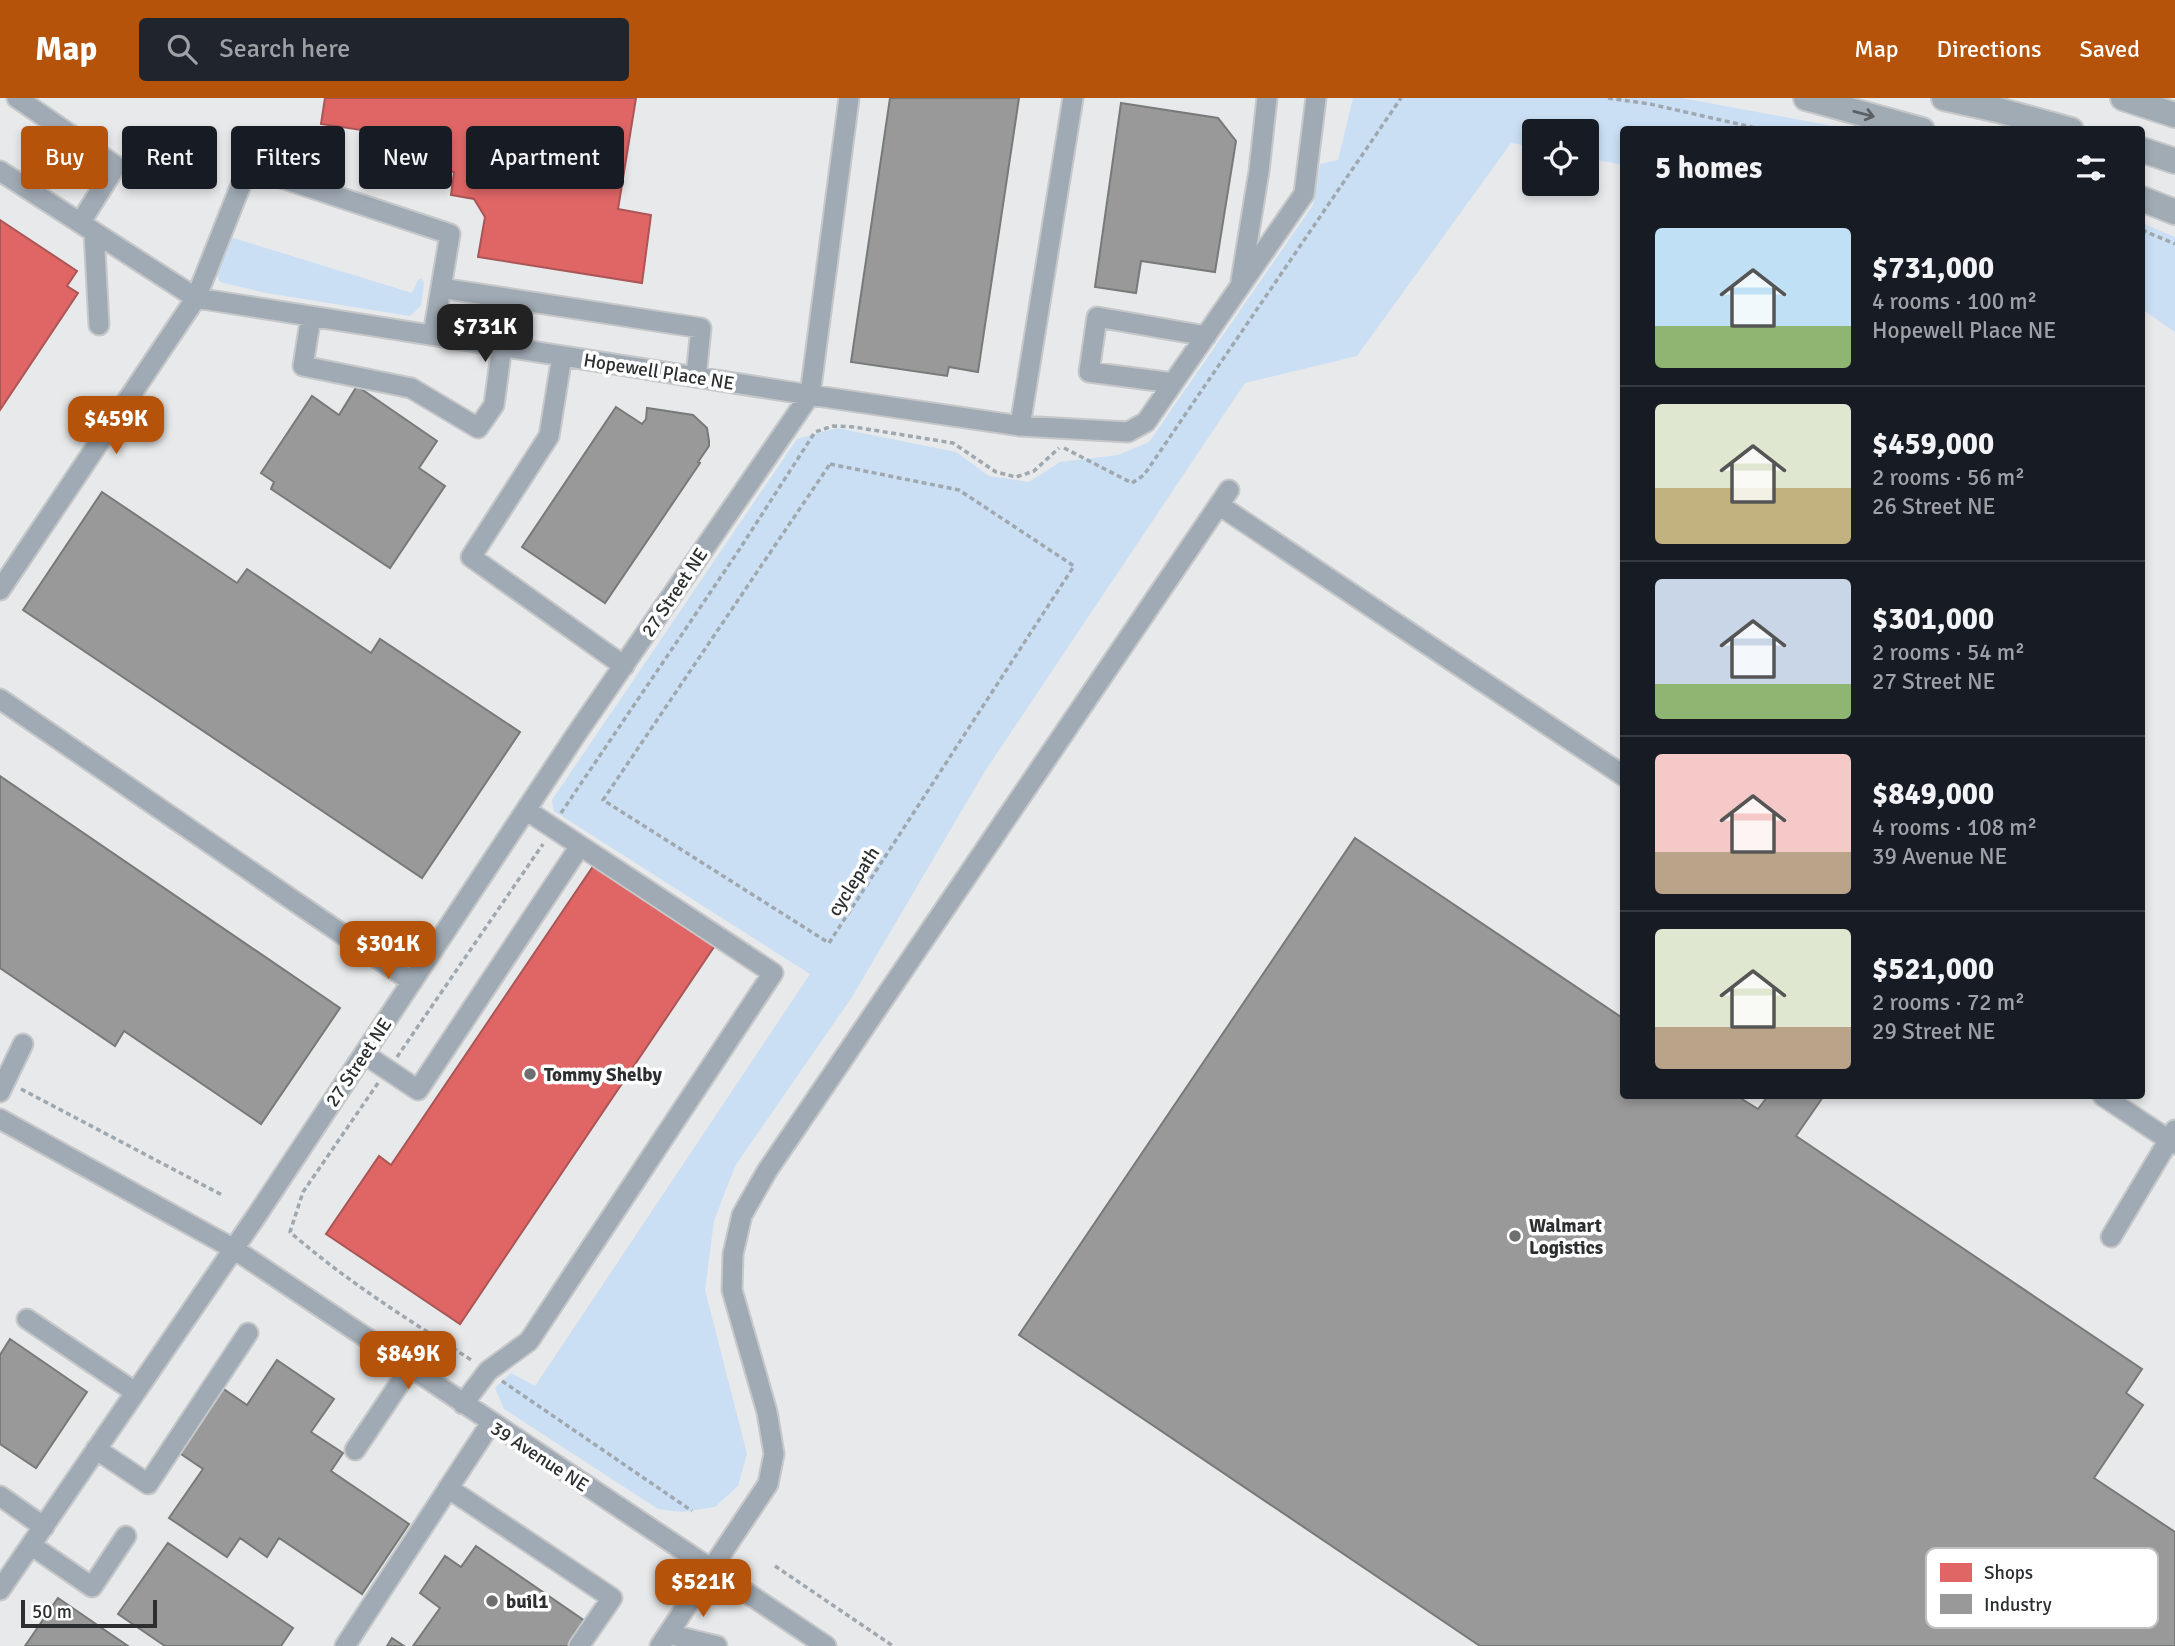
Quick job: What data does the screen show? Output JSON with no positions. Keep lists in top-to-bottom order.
{
  "streets": {
    "street": ["Hopewell Place NE", "27 Street NE", "39 Avenue NE"],
    "path": ["cyclepath"]
  },
  "crossings": [
    ["Hopewell Place NE", "27 Street NE"],
    ["27 Street NE", "39 Avenue NE"]
  ],
  "places": ["Tommy Shelby", "Walmart Logistics", "buil1"],
  "legend": ["Shops", "Industry"],
  "scale_bar": "50 m",
  "page": {
    "header": "Map",
    "search": "Search here",
    "nav": ["Map", "Directions", "Saved"],
    "chip": [
      "Buy",
      "Rent",
      "Filters",
      "New",
      "Apartment"
    ],
    "heading": "5 homes",
    "list": [
      {
        "name": "$731,000",
        "note": "4 rooms · 100 m² · Hopewell Place NE"
      },
      {
        "name": "$459,000",
        "note": "2 rooms · 56 m² · 26 Street NE"
      },
      {
        "name": "$301,000",
        "note": "2 rooms · 54 m² · 27 Street NE"
      },
      {
        "name": "$849,000",
        "note": "4 rooms · 108 m² · 39 Avenue NE"
      },
      {
        "name": "$521,000",
        "note": "2 rooms · 72 m² · 29 Street NE"
      }
    ],
    "price": [
      "$731K",
      "$459K",
      "$301K",
      "$849K",
      "$521K"
    ],
    "scale": "50 m"
  }
}
